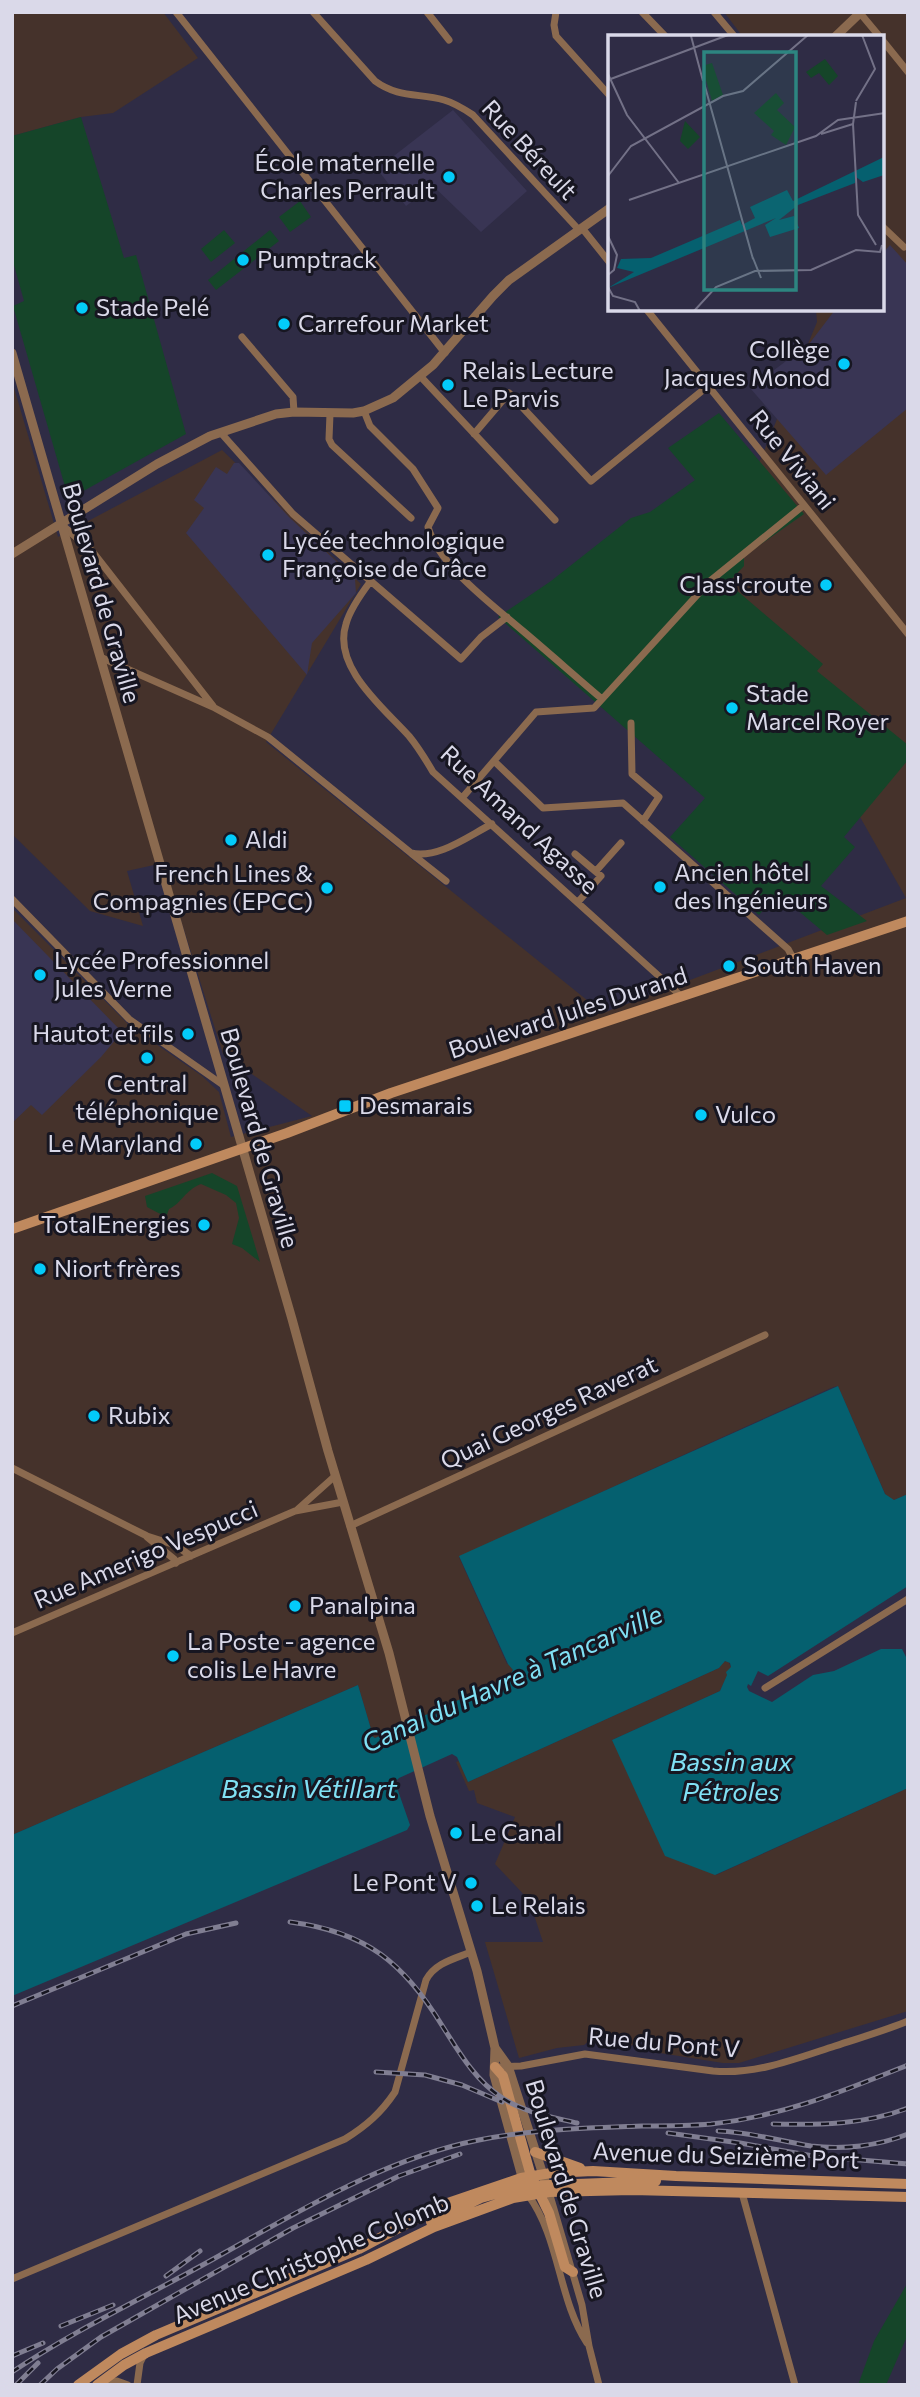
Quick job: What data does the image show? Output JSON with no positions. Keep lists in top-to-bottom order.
{
  "streets": {
    "main road": ["Boulevard Jules Durand", "Avenue du Seizième Port", "Avenue Christophe Colomb"],
    "street": [
      "Rue Béreult",
      "Rue Viviani",
      "Boulevard de Graville",
      "Rue Amand Agasse",
      "Quai Georges Raverat",
      "Rue Amerigo Vespucci",
      "Rue du Pont V"
    ]
  },
  "crossings": [
    ["Boulevard de Graville", "Boulevard Jules Durand"],
    ["Boulevard de Graville", "Quai Georges Raverat"],
    ["Boulevard de Graville", "Rue Amerigo Vespucci"],
    ["Boulevard de Graville", "Rue du Pont V"],
    ["Boulevard de Graville", "Avenue du Seizième Port"],
    ["Boulevard de Graville", "Avenue Christophe Colomb"],
    ["Rue Amand Agasse", "Boulevard Jules Durand"],
    ["Avenue du Seizième Port", "Avenue Christophe Colomb"]
  ],
  "water": ["Canal du Havre à Tancarville", "Bassin aux Pétroles", "Bassin Vétillart"],
  "places": {
    "other": [
      "École maternelle Charles Perrault",
      "Pumptrack",
      "Stade Pelé",
      "Carrefour Market",
      "Collège Jacques Monod",
      "Relais Lecture Le Parvis",
      "Lycée technologique Françoise de Grâce",
      "Class'croute",
      "Stade Marcel Royer",
      "Aldi",
      "Ancien hôtel des Ingénieurs",
      "French Lines & Compagnies (EPCC)",
      "South Haven",
      "Lycée Professionnel Jules Verne",
      "Hautot et fils",
      "Central téléphonique",
      "Vulco",
      "Le Maryland",
      "TotalEnergies",
      "Niort frères",
      "Rubix",
      "Panalpina",
      "La Poste - agence colis Le Havre",
      "Le Canal",
      "Le Pont V",
      "Le Relais"
    ],
    "transit": ["Desmarais"]
  }
}
